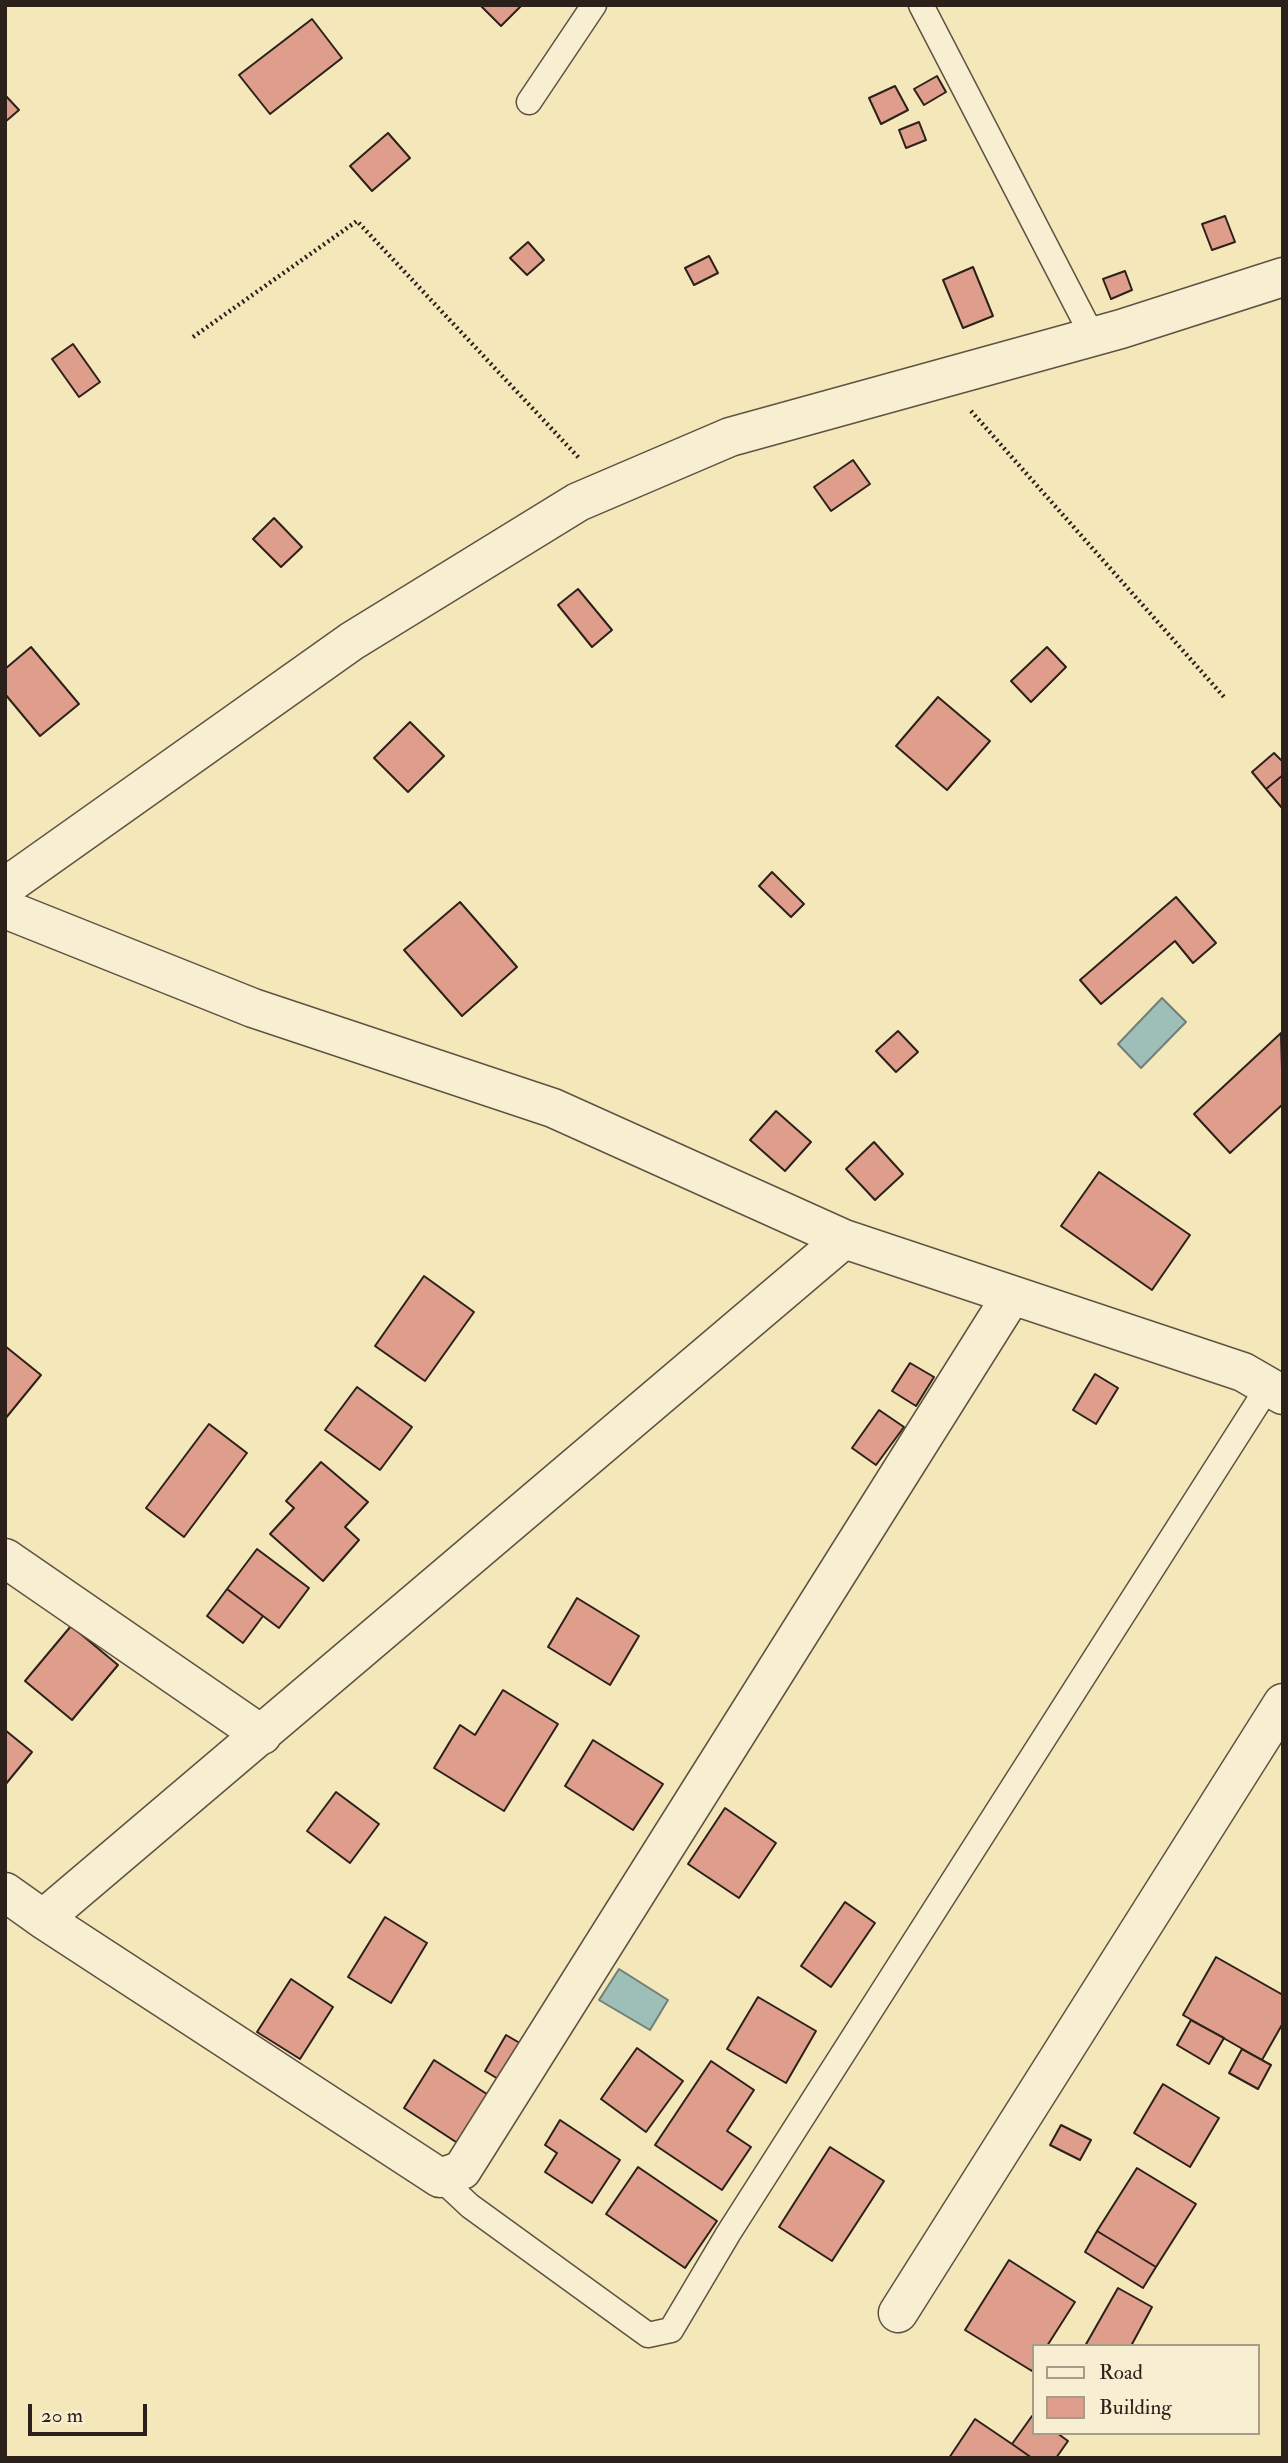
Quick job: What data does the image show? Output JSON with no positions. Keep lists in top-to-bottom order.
{
  "legend": ["Road", "Building"],
  "scale_bar": "20 m"
}
